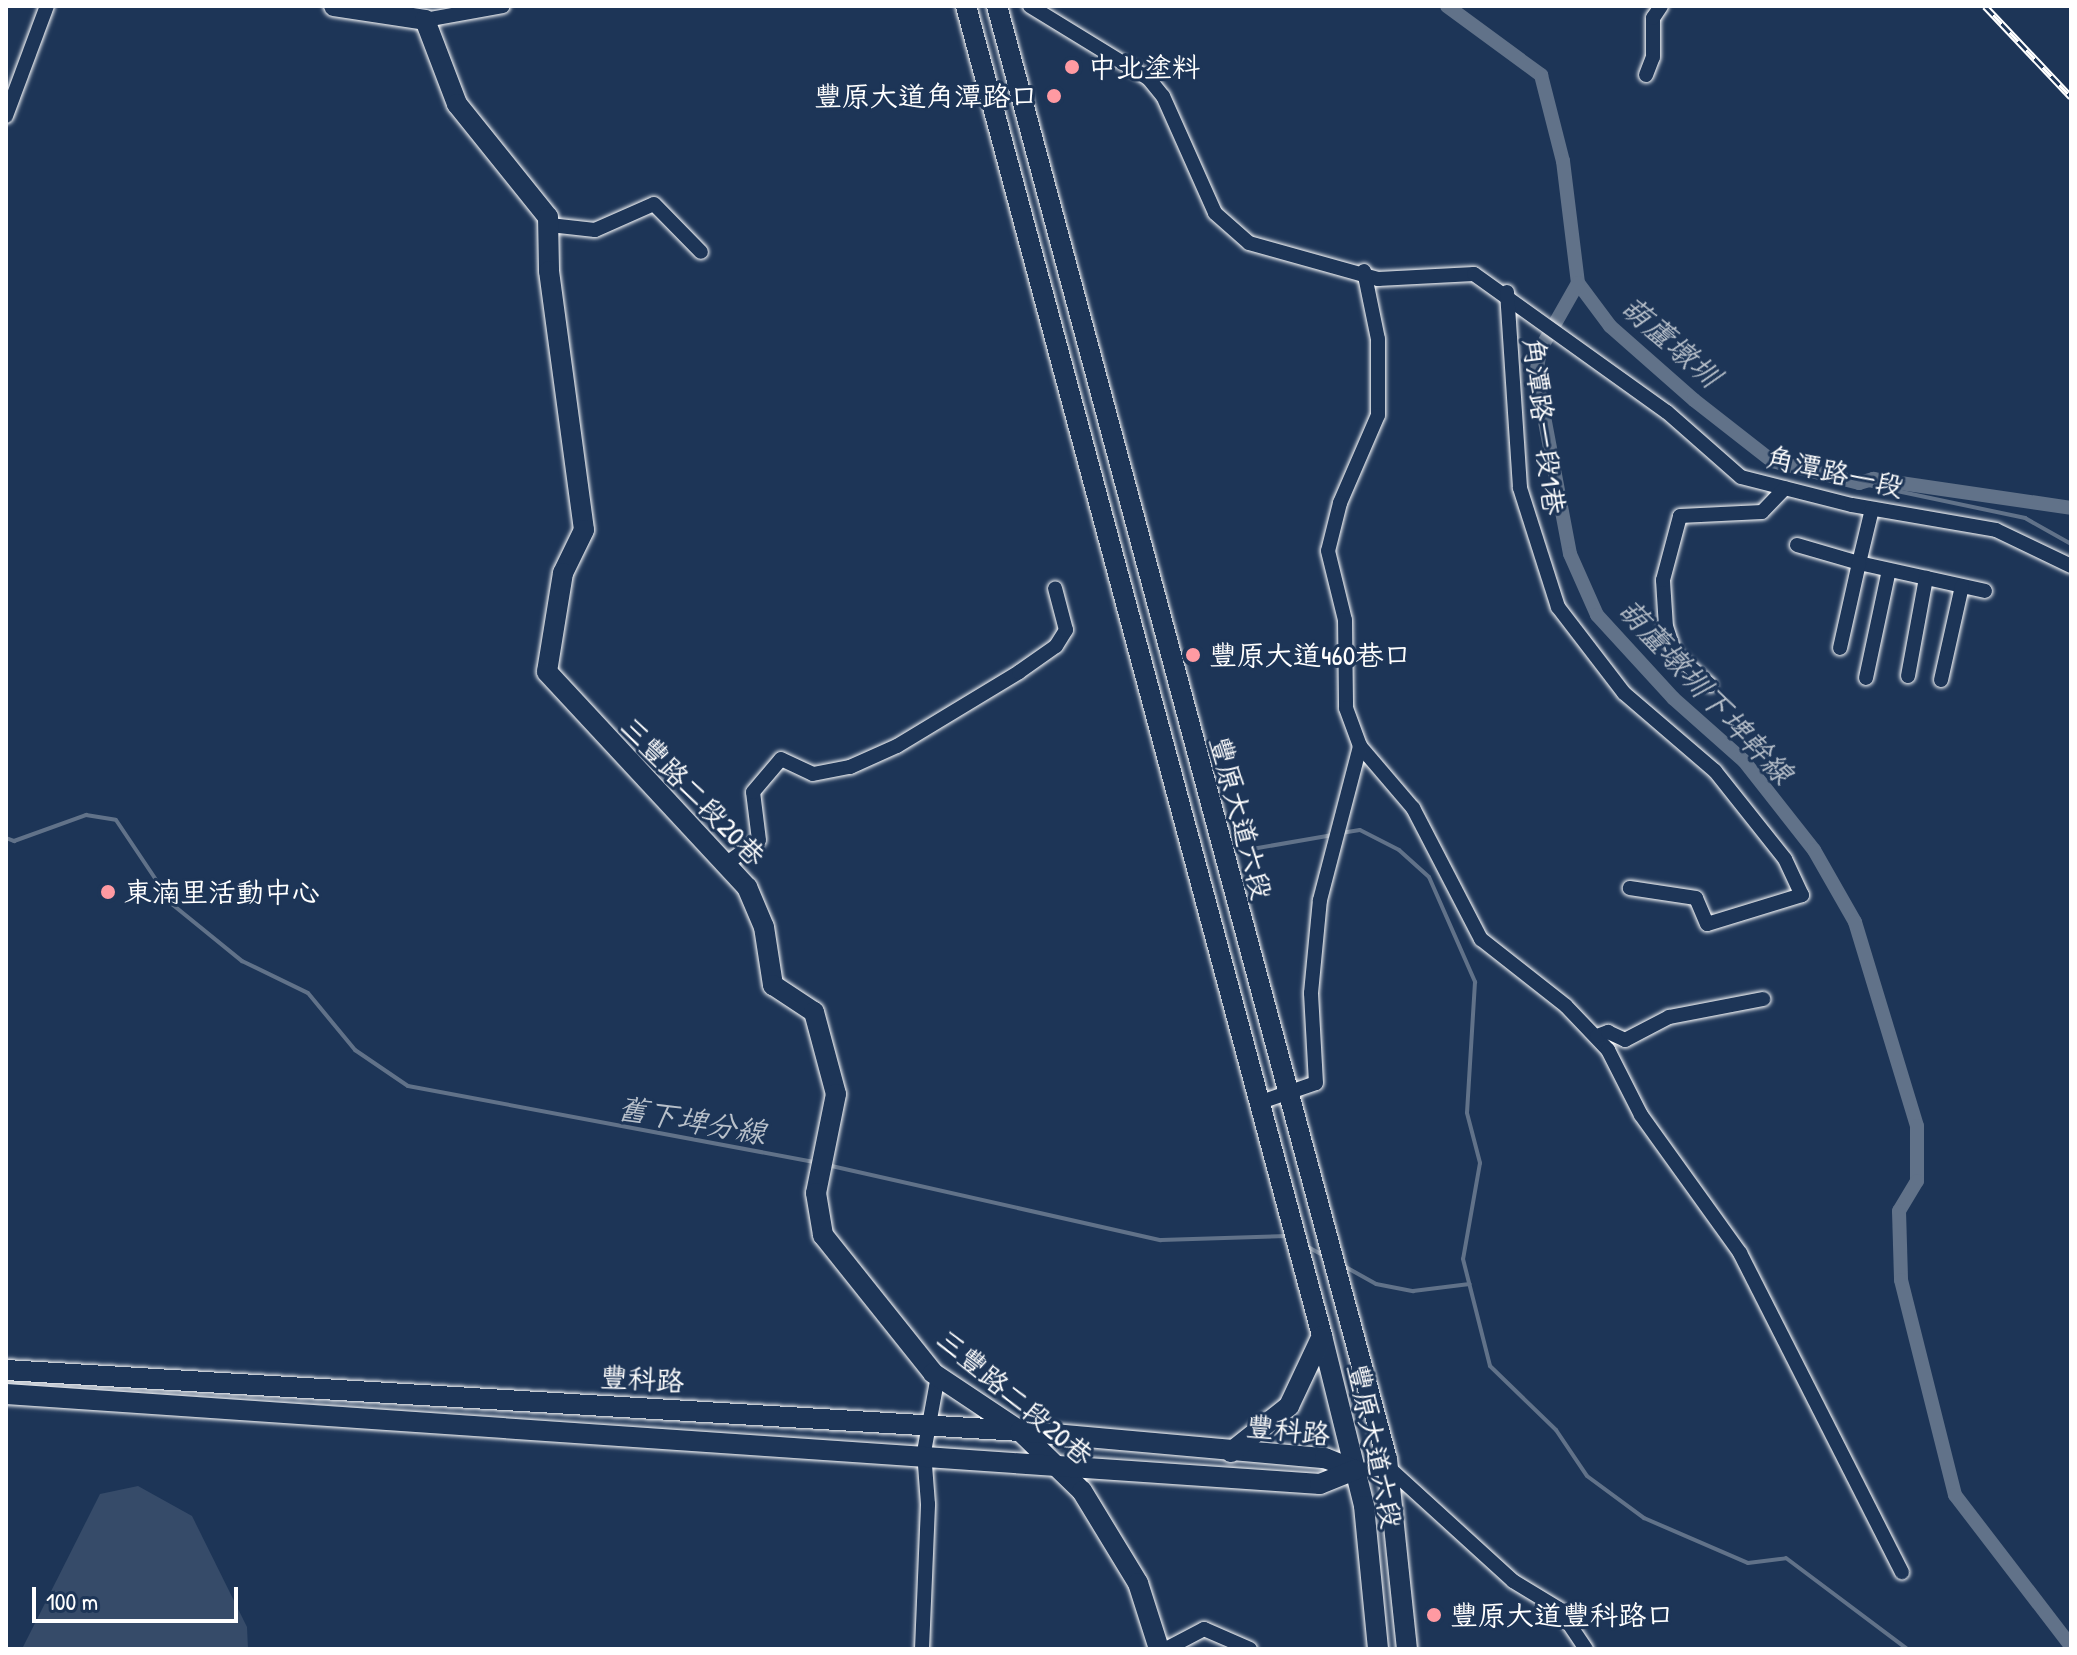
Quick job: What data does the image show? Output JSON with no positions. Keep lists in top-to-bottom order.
{
  "streets": {
    "street": [
      "角潭路一段1巷",
      "角潭路一段",
      "三豐路二段20巷",
      "豐原大道六段",
      "豐科路"
    ]
  },
  "crossings": [
    ["角潭路一段1巷", "角潭路一段"],
    ["三豐路二段20巷", "豐科路"],
    ["豐原大道六段", "豐科路"]
  ],
  "water": ["葫蘆墩圳", "葫蘆墩圳下埤幹線", "舊下埤分線"],
  "places": [
    "中北塗料",
    "豐原大道角潭路口",
    "豐原大道460巷口",
    "東湳里活動中心",
    "豐原大道豐科路口"
  ],
  "scale_bar": "100 m"
}
